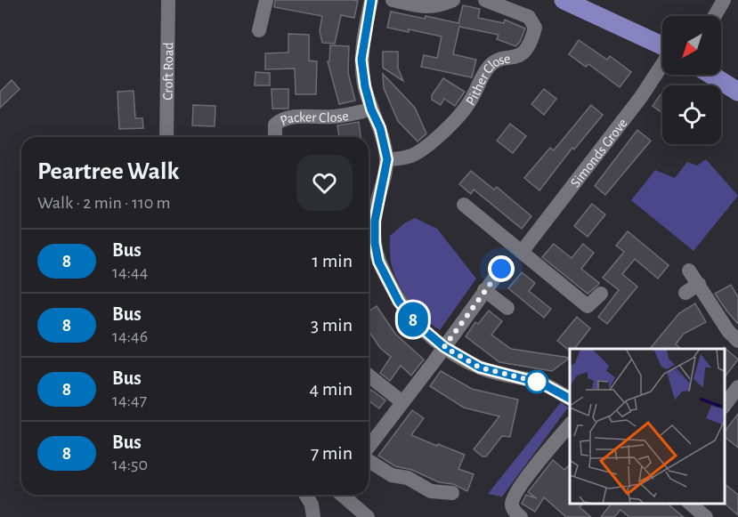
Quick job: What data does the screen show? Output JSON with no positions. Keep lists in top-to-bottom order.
{
  "streets": {
    "street": [
      "Croft Road",
      "Pither Close",
      "Packer Close",
      "Simonds Grove"
    ]
  },
  "lines": ["bus line 8"],
  "north": "bottom left",
  "page": {
    "on_map": "8",
    "heading": ["Peartree Walk", "Walk · 2 min · 110 m"],
    "list": [
      {
        "mark": "8",
        "name": "Bus",
        "note": "14:44",
        "value": "1 min"
      },
      {
        "mark": "8",
        "name": "Bus",
        "note": "14:46",
        "value": "3 min"
      },
      {
        "mark": "8",
        "name": "Bus",
        "note": "14:47",
        "value": "4 min"
      },
      {
        "mark": "8",
        "name": "Bus",
        "note": "14:50",
        "value": "7 min"
      }
    ]
  }
}
